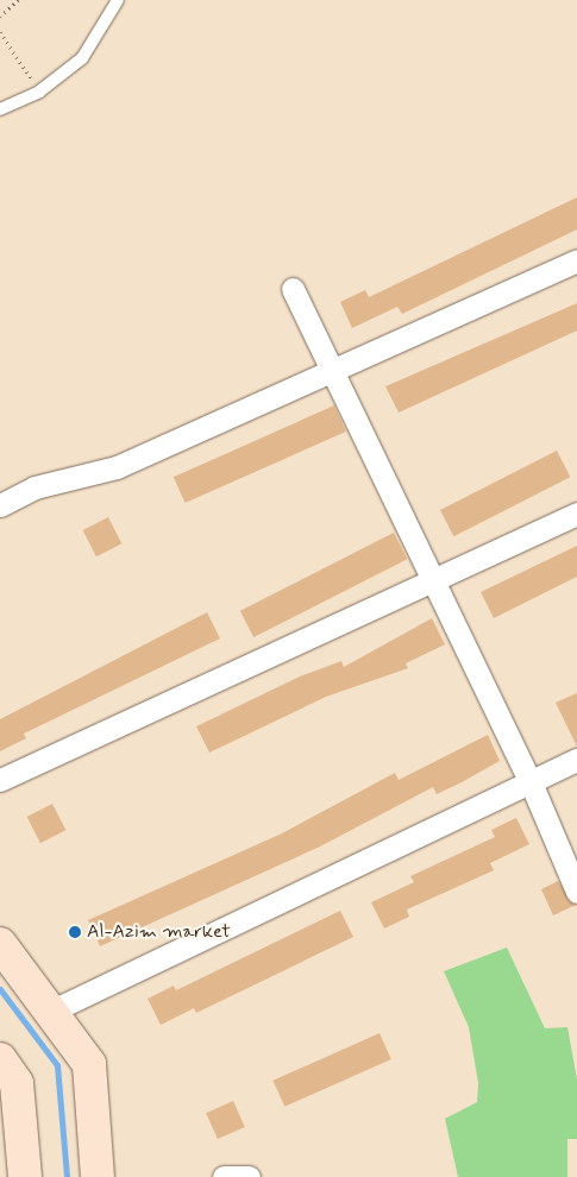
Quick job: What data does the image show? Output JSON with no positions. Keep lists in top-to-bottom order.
{
  "places": ["Al-Azim market"]
}
